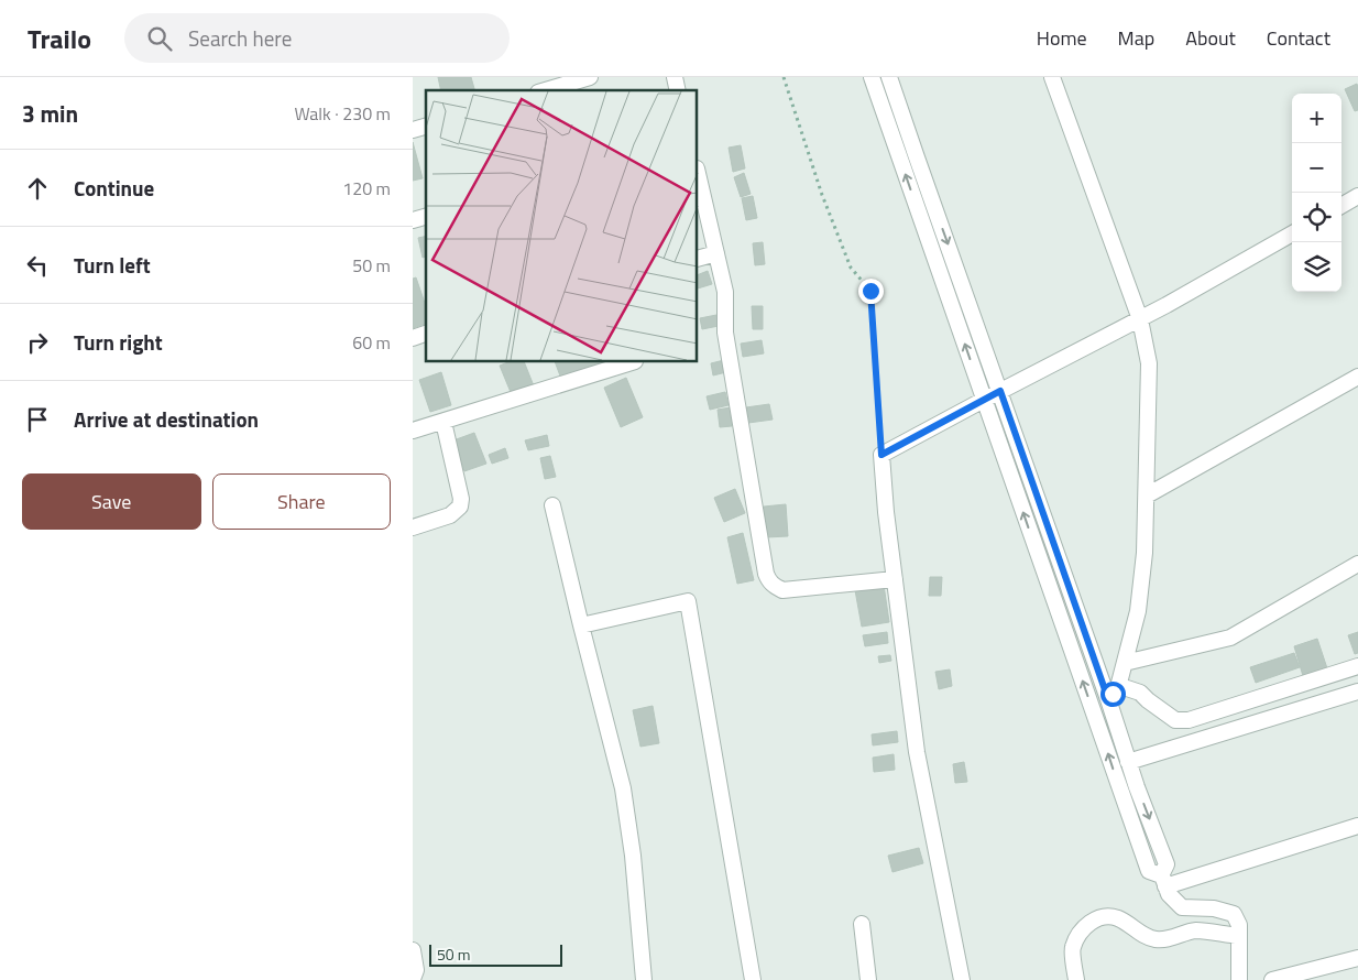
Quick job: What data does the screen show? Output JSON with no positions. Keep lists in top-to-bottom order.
{
  "scale_bar": "50 m",
  "page": {
    "header": "Trailo",
    "search": "Search here",
    "nav": [
      "Home",
      "Map",
      "About",
      "Contact"
    ],
    "heading": ["3 min", "Walk · 230 m"],
    "map_buttons": ["+", "−"],
    "list": [
      ["Continue", "120 m"],
      ["Turn left", "50 m"],
      ["Turn right", "60 m"],
      "Arrive at destination"
    ],
    "buttons": ["Save", "Share"],
    "scale": "50 m"
  }
}
